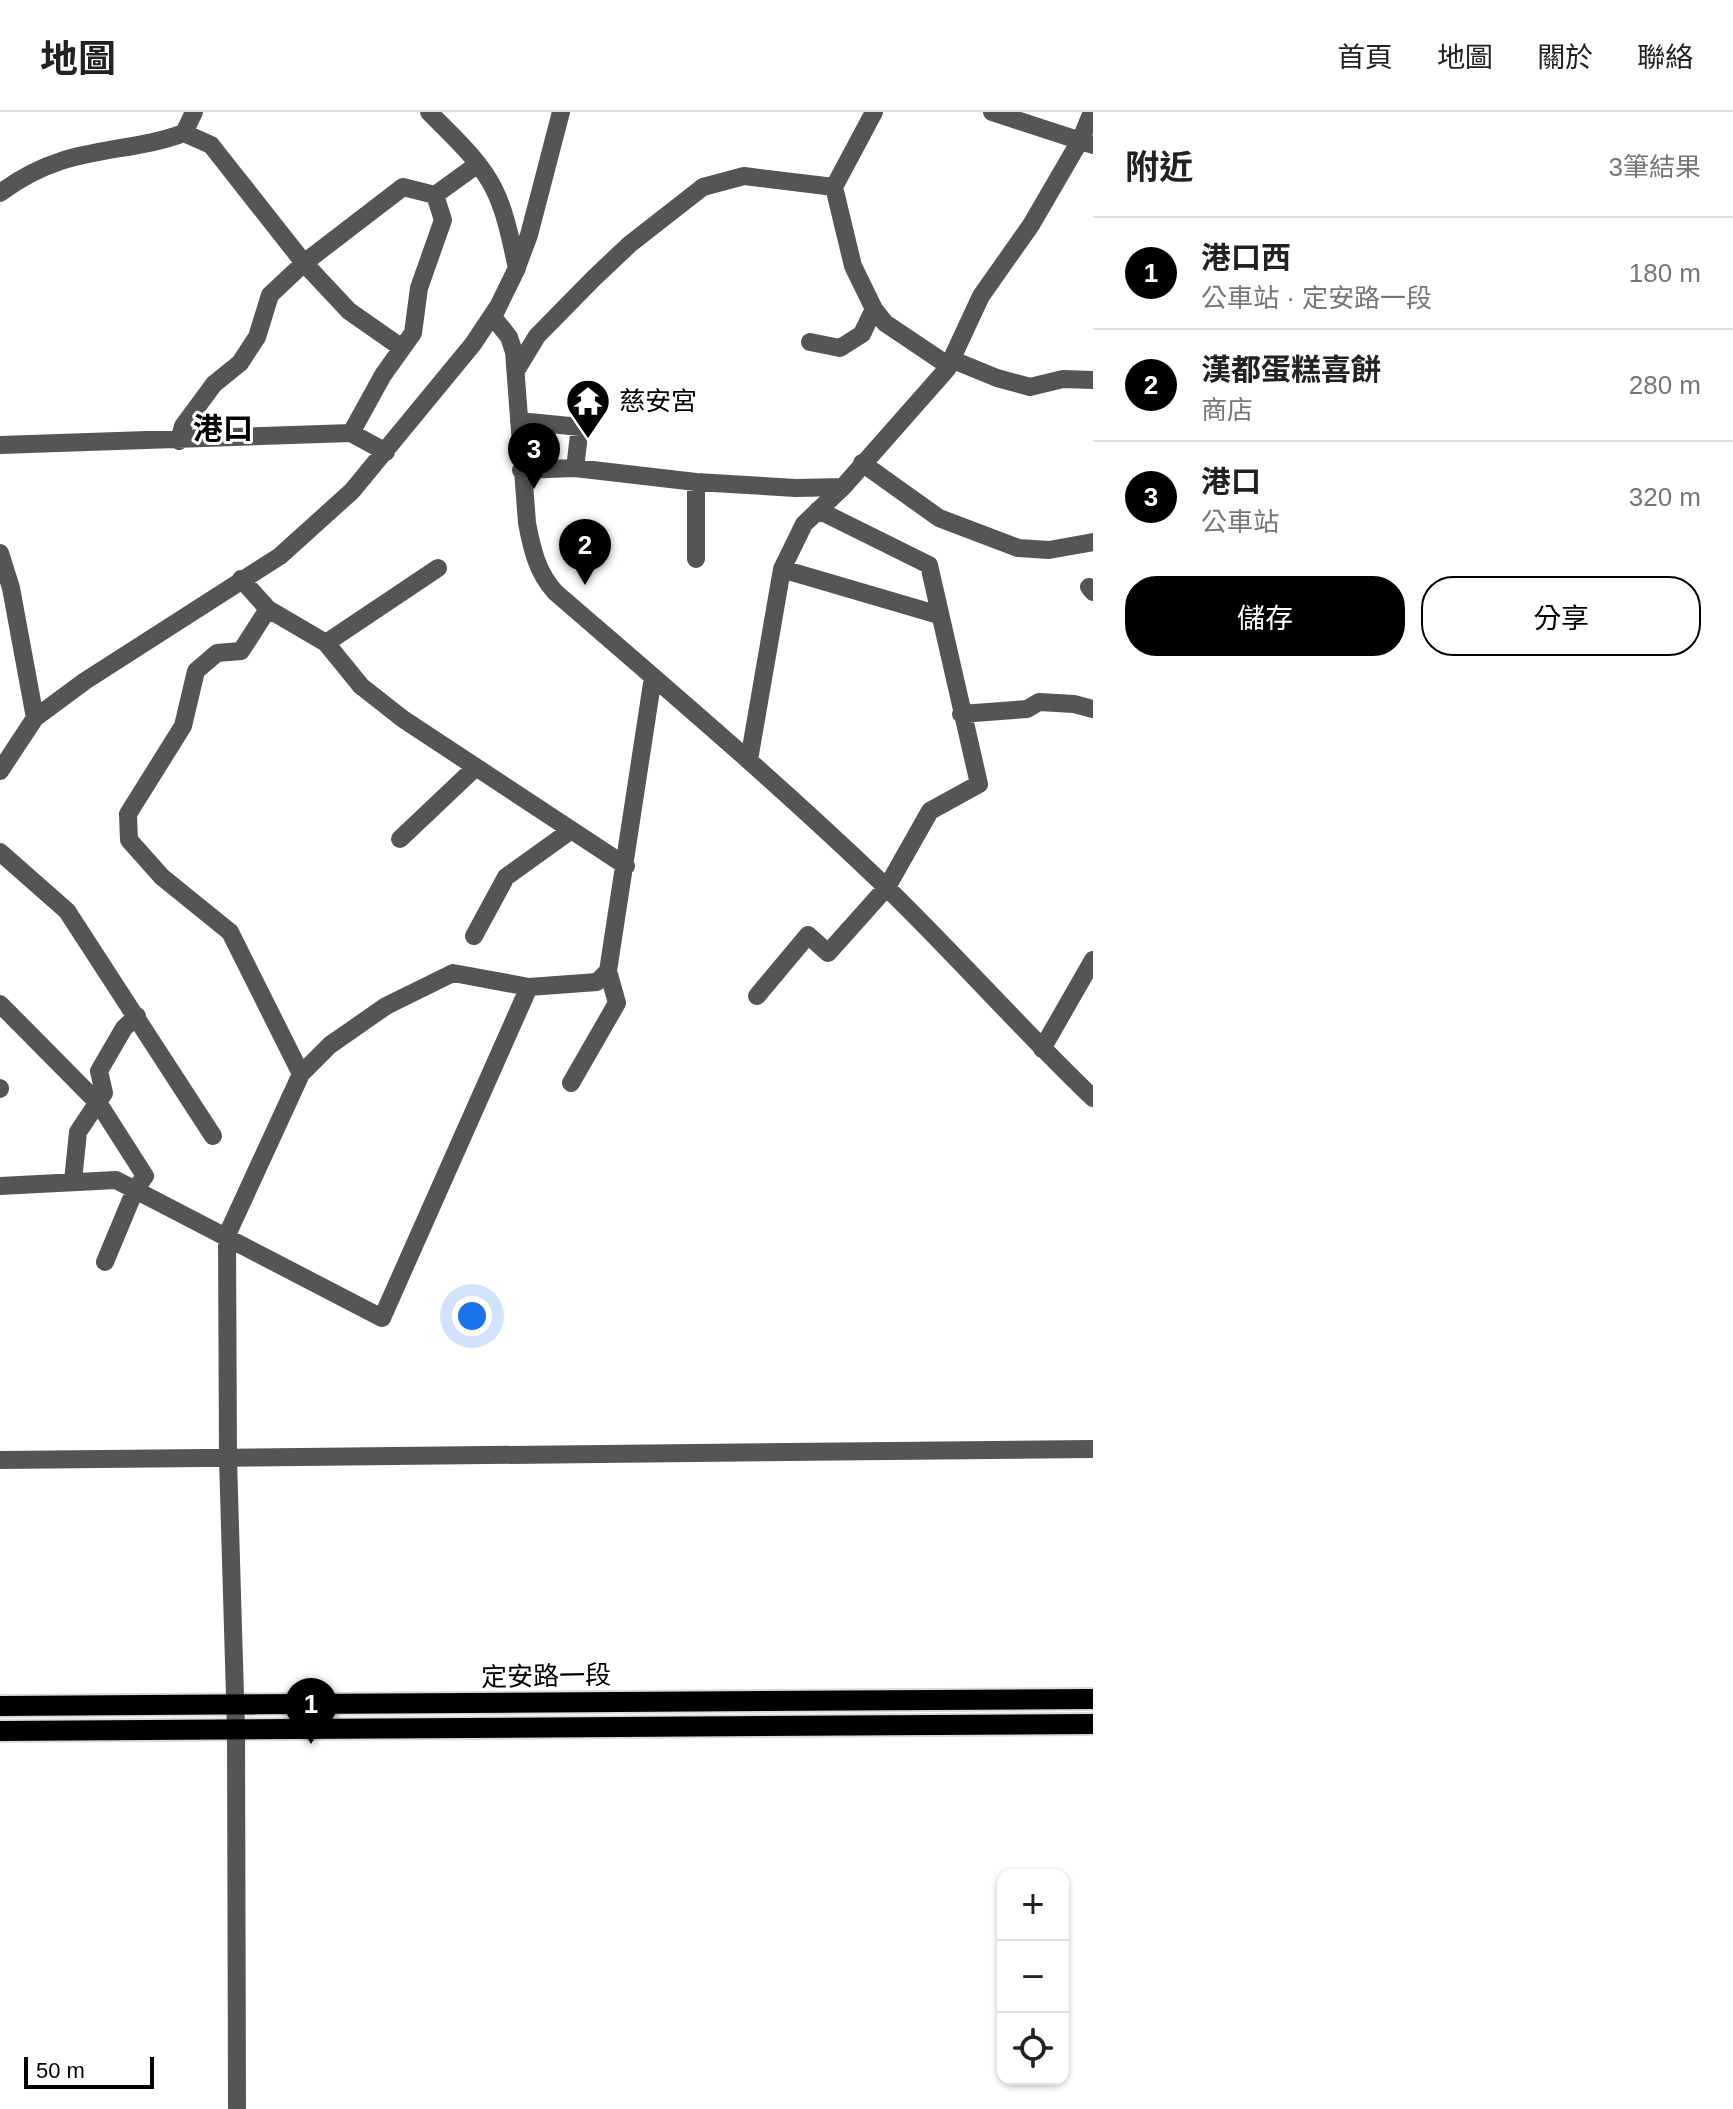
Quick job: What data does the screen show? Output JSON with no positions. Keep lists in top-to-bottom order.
{
  "streets": {
    "main road": ["定安路一段"]
  },
  "districts": ["港口"],
  "places": {
    "temple": ["慈安宮"]
  },
  "scale_bar": "50 m",
  "page": {
    "header": "地圖",
    "nav": [
      "首頁",
      "地圖",
      "關於",
      "聯絡"
    ],
    "heading": ["附近", "3筆結果"],
    "list": [
      {
        "mark": "1",
        "name": "港口西",
        "note": "公車站 · 定安路一段",
        "value": "180 m"
      },
      {
        "mark": "2",
        "name": "漢都蛋糕喜餅",
        "note": "商店",
        "value": "280 m"
      },
      {
        "mark": "3",
        "name": "港口",
        "note": "公車站",
        "value": "320 m"
      }
    ],
    "pins": ["3", "2", "1"],
    "buttons": ["儲存", "分享"],
    "map_buttons": ["+", "−"],
    "scale": "50 m"
  }
}
